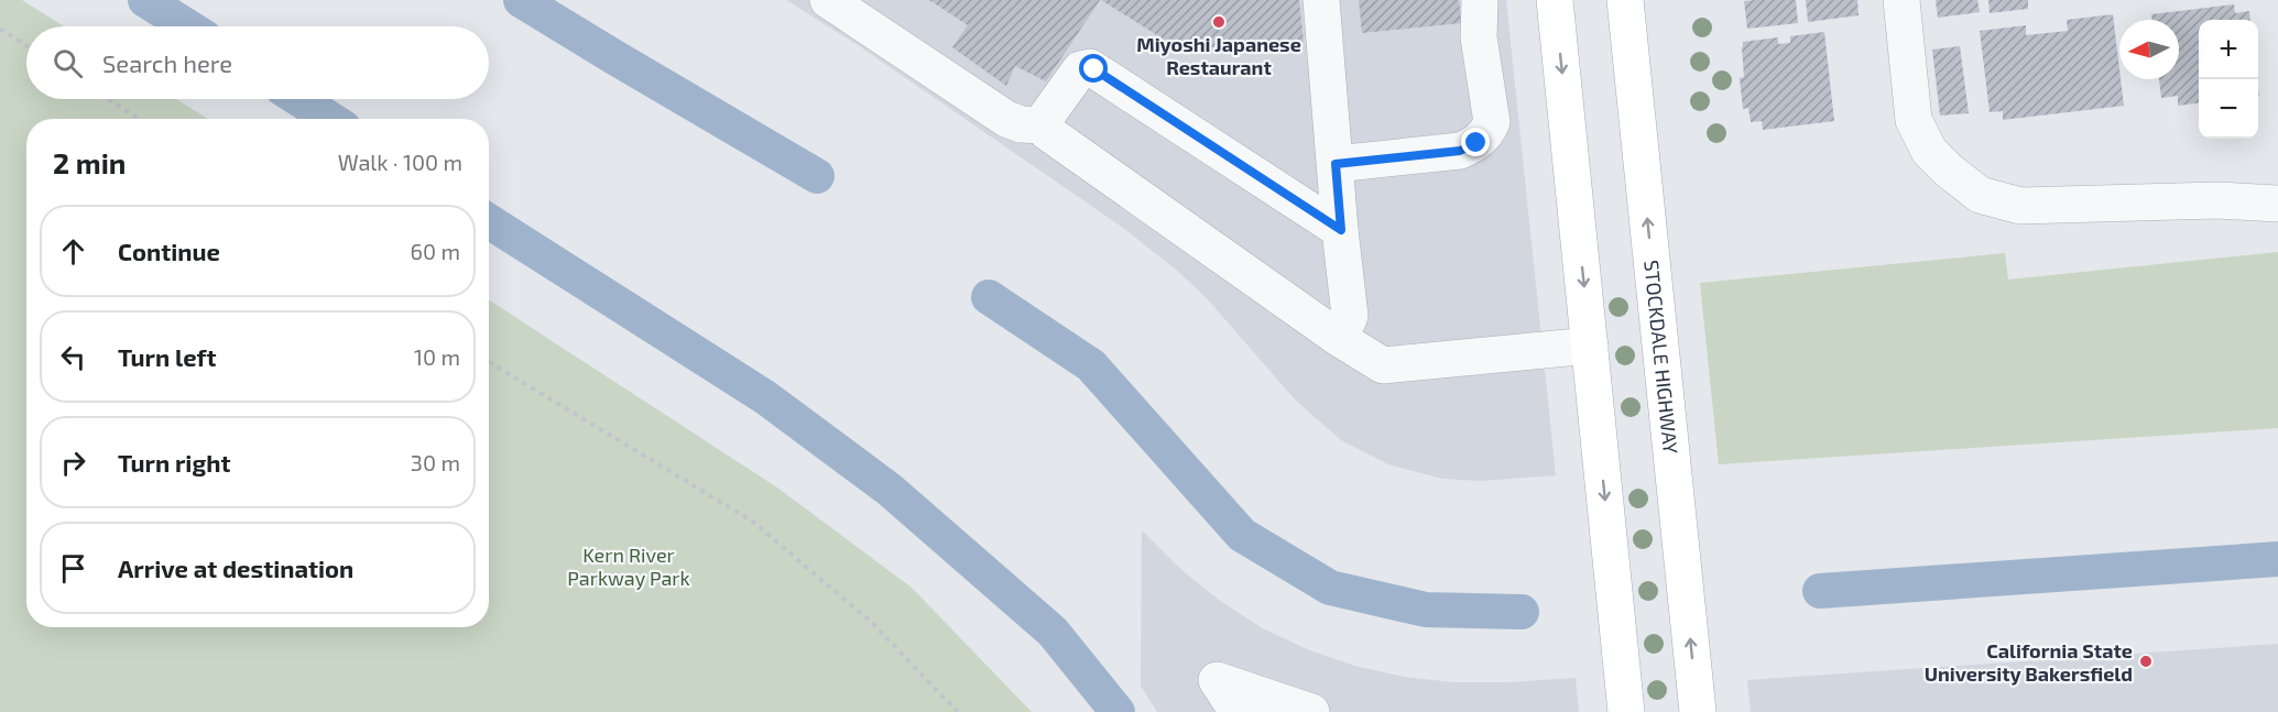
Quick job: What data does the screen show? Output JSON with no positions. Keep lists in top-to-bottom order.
{
  "streets": {
    "main road": ["STOCKDALE HIGHWAY"]
  },
  "parks": ["Kern River Parkway Park"],
  "places": ["Miyoshi Japanese Restaurant", "California State University Bakersfield"],
  "north": "left",
  "page": {
    "map_buttons": ["+", "−"],
    "search": "Search here",
    "heading": ["2 min", "Walk · 100 m"],
    "list": [
      ["Continue", "60 m"],
      ["Turn left", "10 m"],
      ["Turn right", "30 m"],
      "Arrive at destination"
    ]
  }
}
